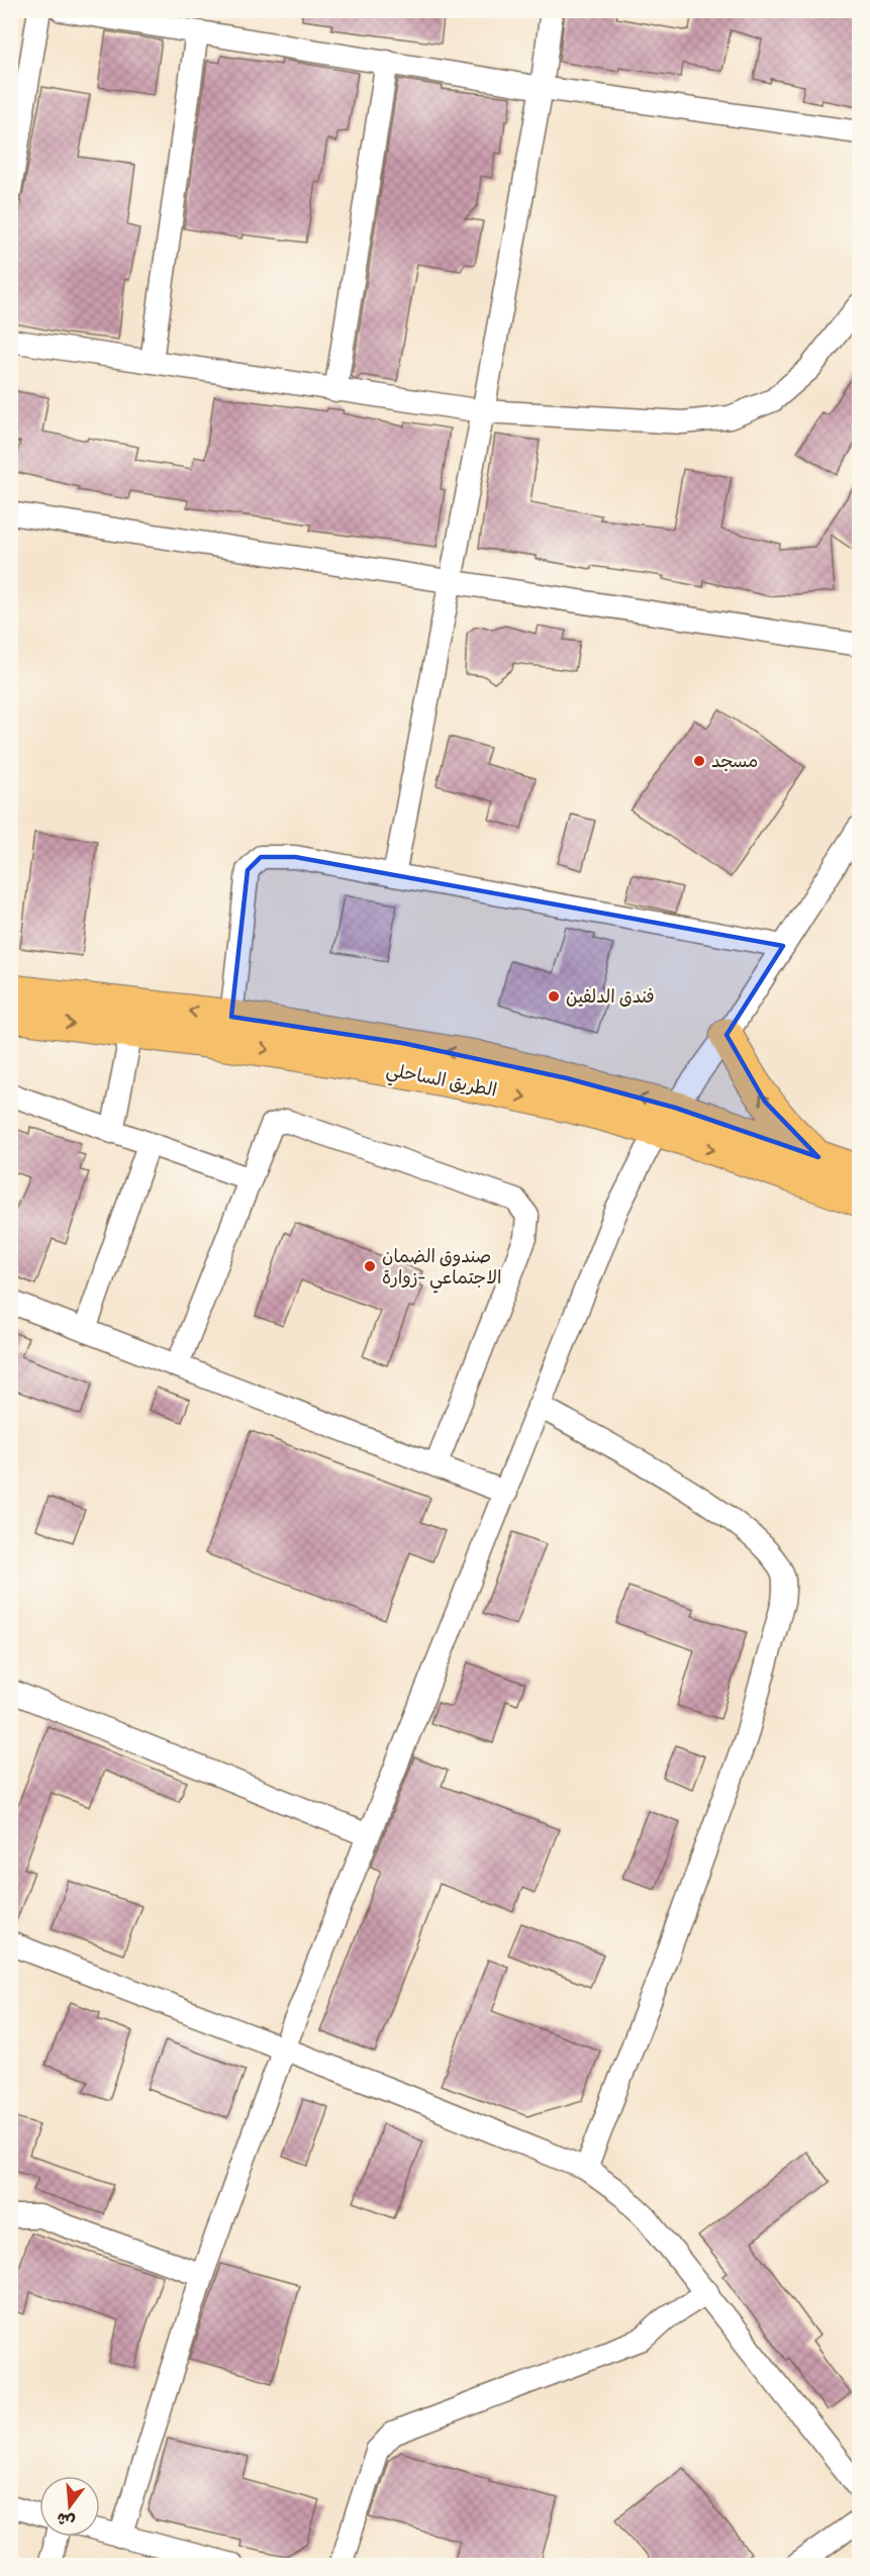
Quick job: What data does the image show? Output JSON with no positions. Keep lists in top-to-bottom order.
{
  "streets": {
    "highway": ["الطريق الساحلي"]
  },
  "places": ["مسجد", "فندق الدلفين", "صندوق الضمان الاجتماعي -زوارة"],
  "north": "bottom"
}
